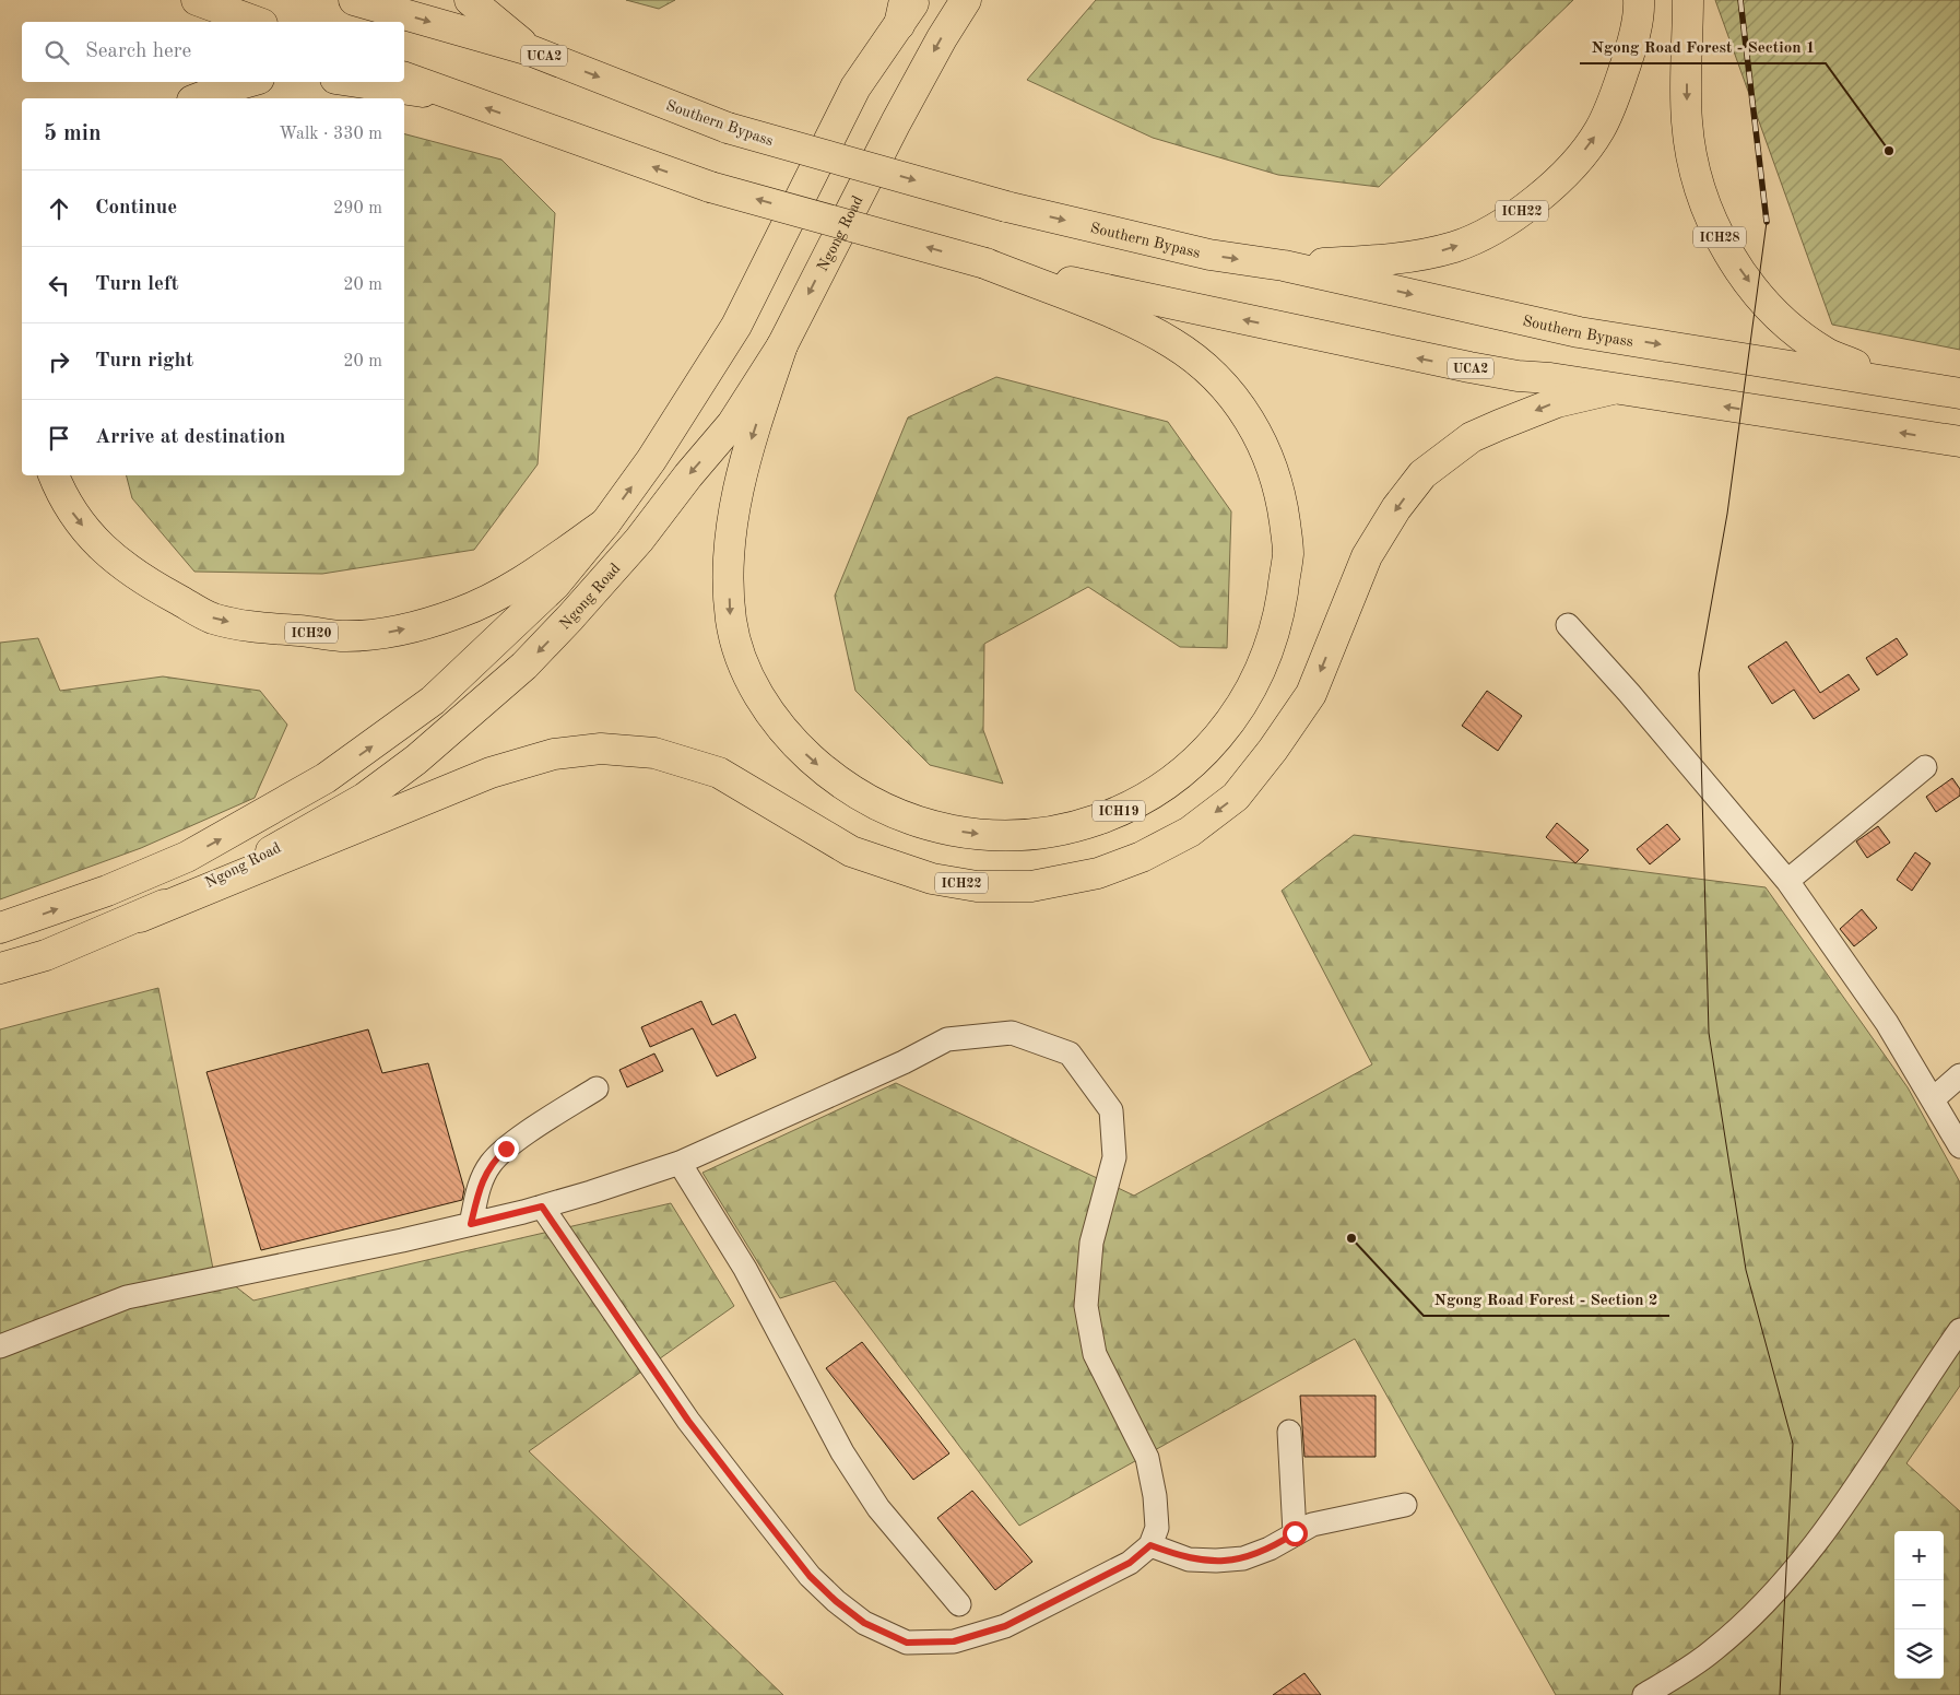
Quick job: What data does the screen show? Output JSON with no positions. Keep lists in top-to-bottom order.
{
  "streets": {
    "main road": [
      "UCA2",
      "Southern Bypass",
      "ICH22",
      "Ngong Road",
      "ICH28",
      "ICH20",
      "ICH19"
    ]
  },
  "crossings": [
    ["UCA2", "ICH22"],
    ["UCA2", "ICH19"],
    ["Southern Bypass", "ICH22"],
    ["Southern Bypass", "ICH28"],
    ["ICH22", "Ngong Road"],
    ["Ngong Road", "ICH19"]
  ],
  "places": ["Ngong Road Forest - Section 1", "Ngong Road Forest - Section 2"],
  "page": {
    "search": "Search here",
    "heading": ["5 min", "Walk · 330 m"],
    "list": [
      ["Continue", "290 m"],
      ["Turn left", "20 m"],
      ["Turn right", "20 m"],
      "Arrive at destination"
    ],
    "map_buttons": ["+", "−"]
  }
}
